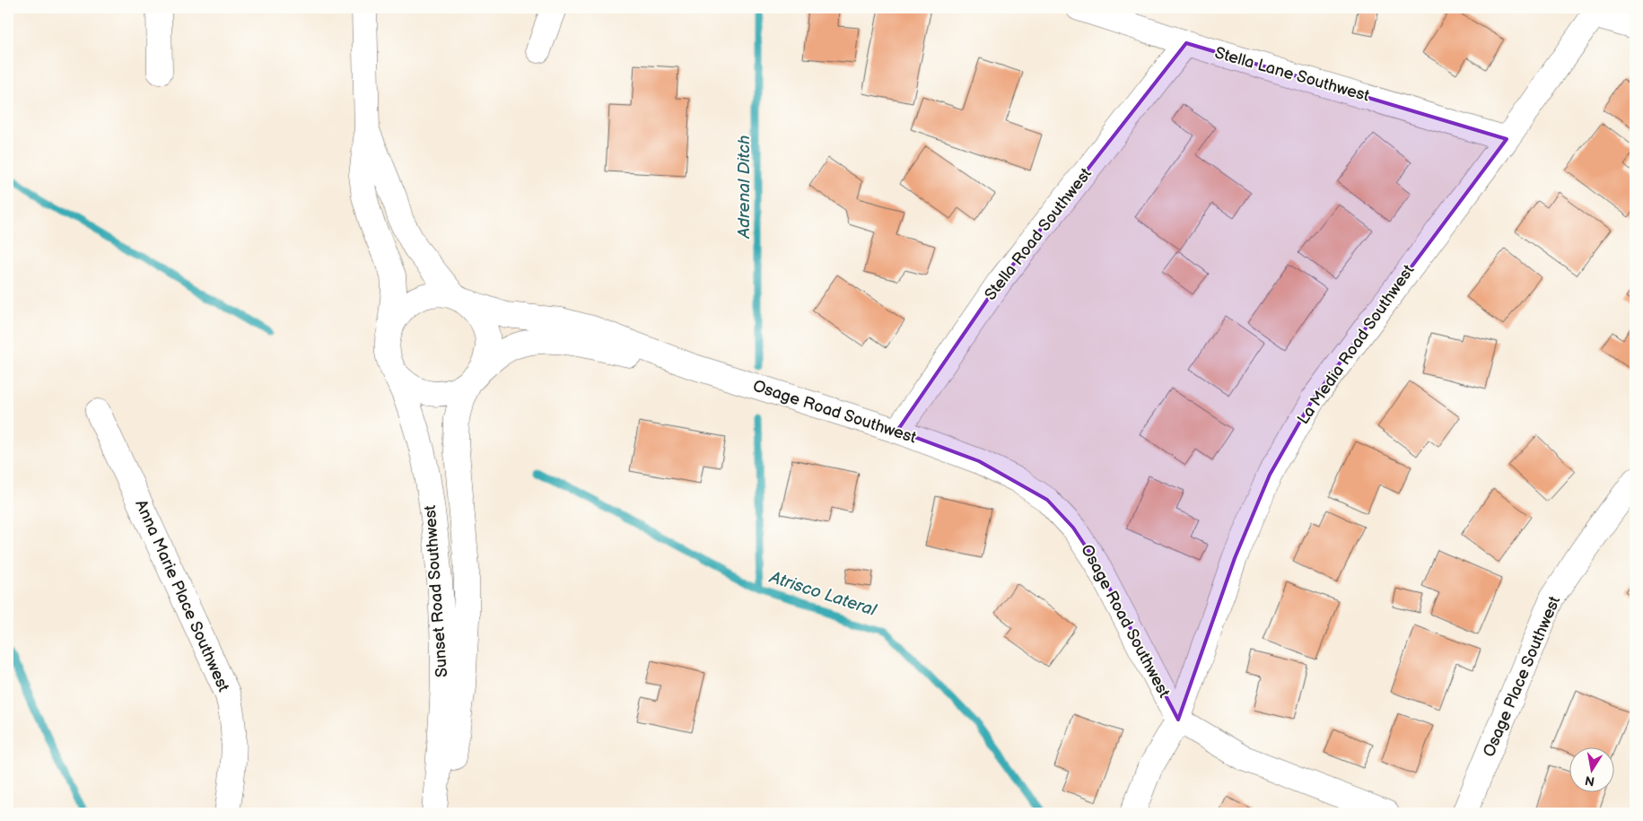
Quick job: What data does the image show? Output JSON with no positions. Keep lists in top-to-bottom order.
{
  "streets": {
    "street": [
      "Stella Lane Southwest",
      "Stella Road Southwest",
      "La Media Road Southwest",
      "Osage Road Southwest",
      "Sunset Road Southwest",
      "Anna Marie Place Southwest",
      "Osage Place Southwest"
    ]
  },
  "crossings": [
    ["Stella Lane Southwest", "Stella Road Southwest"],
    ["Stella Lane Southwest", "La Media Road Southwest"],
    ["Stella Road Southwest", "Osage Road Southwest"],
    ["La Media Road Southwest", "Osage Road Southwest"],
    ["Osage Road Southwest", "Sunset Road Southwest"]
  ],
  "water": ["Adrenal Ditch", "Atrisco Lateral"],
  "north": "bottom"
}
